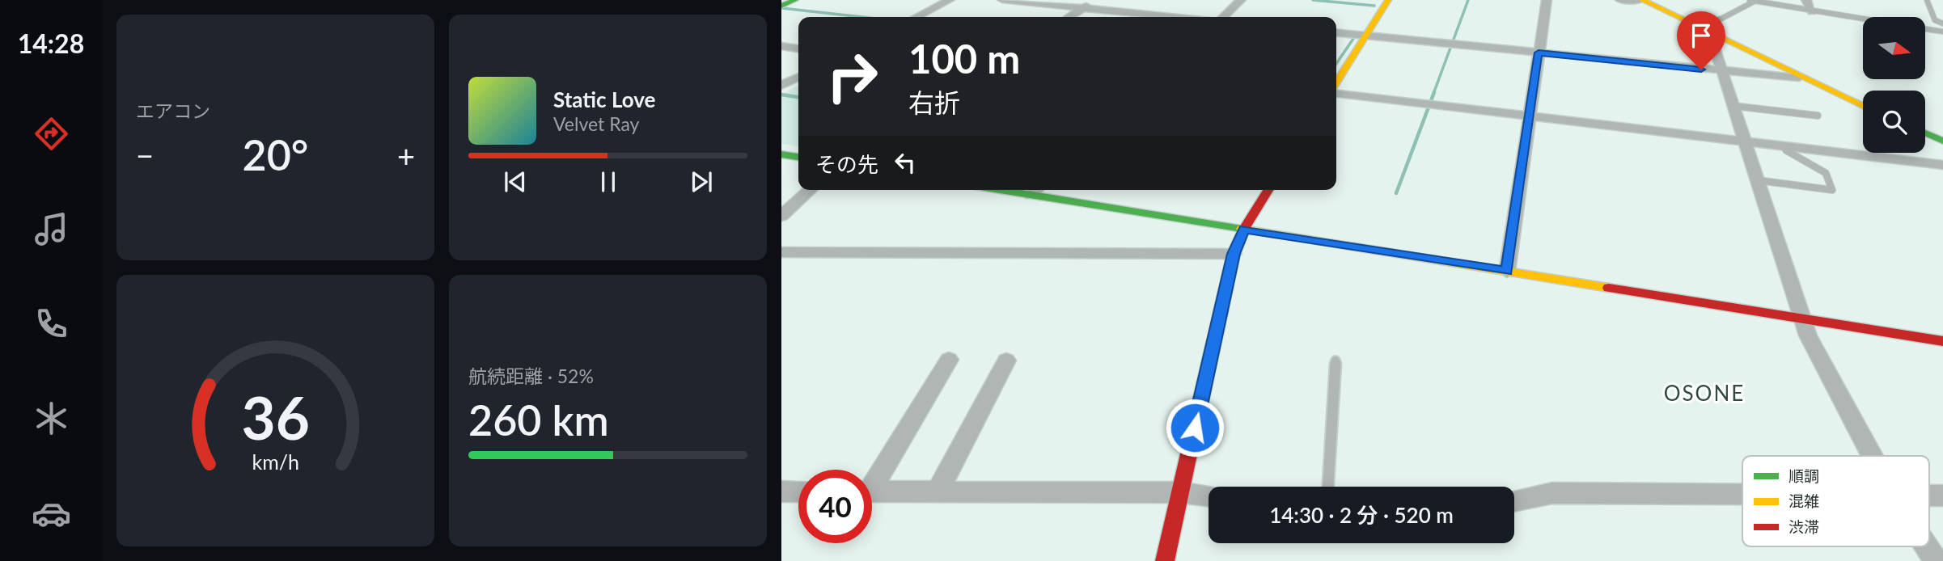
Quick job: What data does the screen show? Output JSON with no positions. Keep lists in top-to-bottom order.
{
  "districts": ["OSONE"],
  "legend": ["順調", "混雑", "渋滞"],
  "north": "right",
  "page": {
    "tabs": "14:28",
    "tile": [
      "エアコン",
      ["航続距離 · 52%", "260 km"]
    ],
    "turn": ["100 m", "右折"],
    "song": ["Static Love", "Velvet Ray"],
    "heat": ["−", "20°", "+"],
    "then": "その先",
    "limit": "40",
    "trip": "14:30 · 2 分 · 520 m",
    "gauge": ["36", "km/h"]
  }
}
